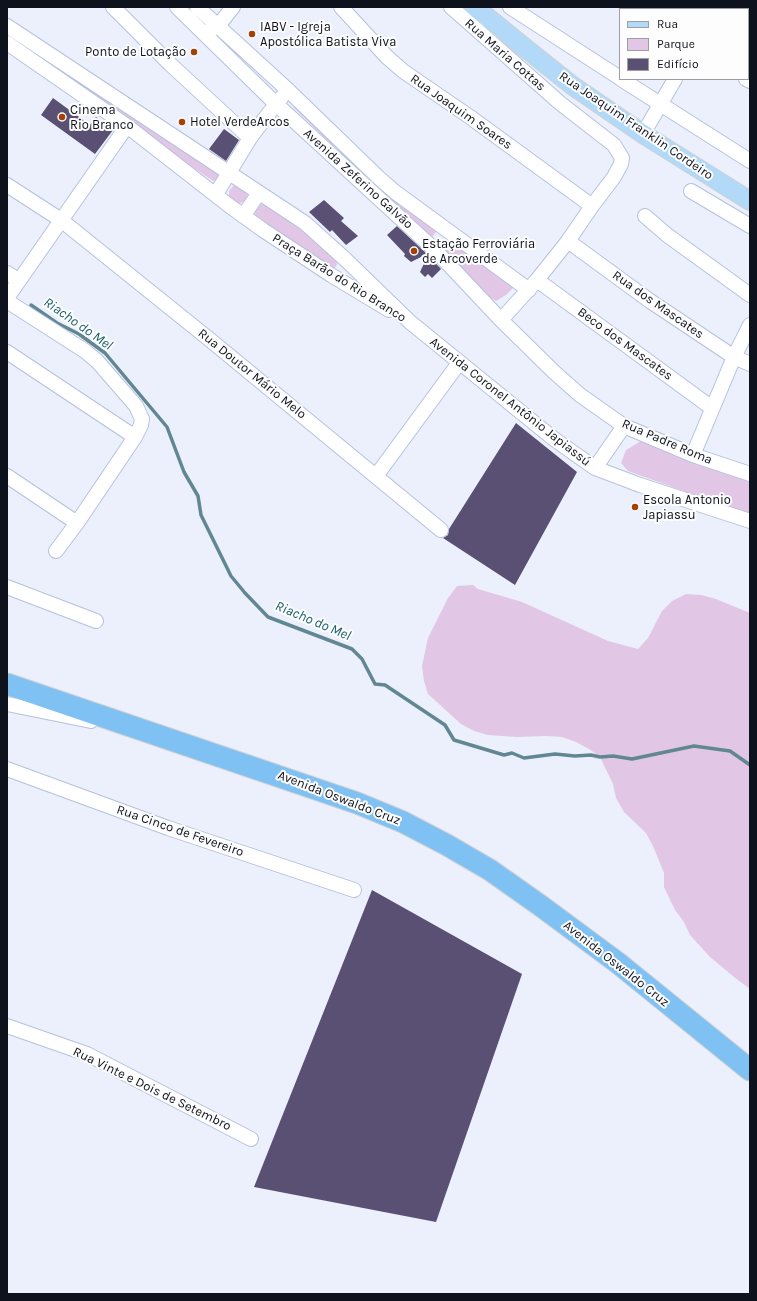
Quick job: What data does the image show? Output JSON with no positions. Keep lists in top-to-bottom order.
{
  "streets": {
    "highway": ["Avenida Oswaldo Cruz"],
    "main road": ["Rua Joaquim Franklin Cordeiro"],
    "street": [
      "Rua Maria Cottas",
      "Rua Joaquim Soares",
      "Avenida Zeferino Galvão",
      "Praça Barão do Rio Branco",
      "Rua dos Mascates",
      "Beco dos Mascates",
      "Rua Doutor Mário Melo",
      "Avenida Coronel Antônio Japiassú",
      "Rua Padre Roma",
      "Rua Cinco de Fevereiro",
      "Rua Vinte e Dois de Setembro"
    ]
  },
  "crossings": [
    ["Rua Maria Cottas", "Rua Joaquim Soares"],
    ["Avenida Zeferino Galvão", "Beco dos Mascates"],
    ["Avenida Zeferino Galvão", "Rua Padre Roma"],
    ["Praça Barão do Rio Branco", "Avenida Coronel Antônio Japiassú"]
  ],
  "water": ["Riacho do Mel"],
  "places": [
    "IABV - Igreja Apostólica Batista Viva",
    "Ponto de Lotação",
    "Cinema Rio Branco",
    "Hotel VerdeArcos",
    "Estação Ferroviária de Arcoverde",
    "Escola Antonio Japiassu"
  ],
  "legend": ["Rua", "Parque", "Edifício"]
}
